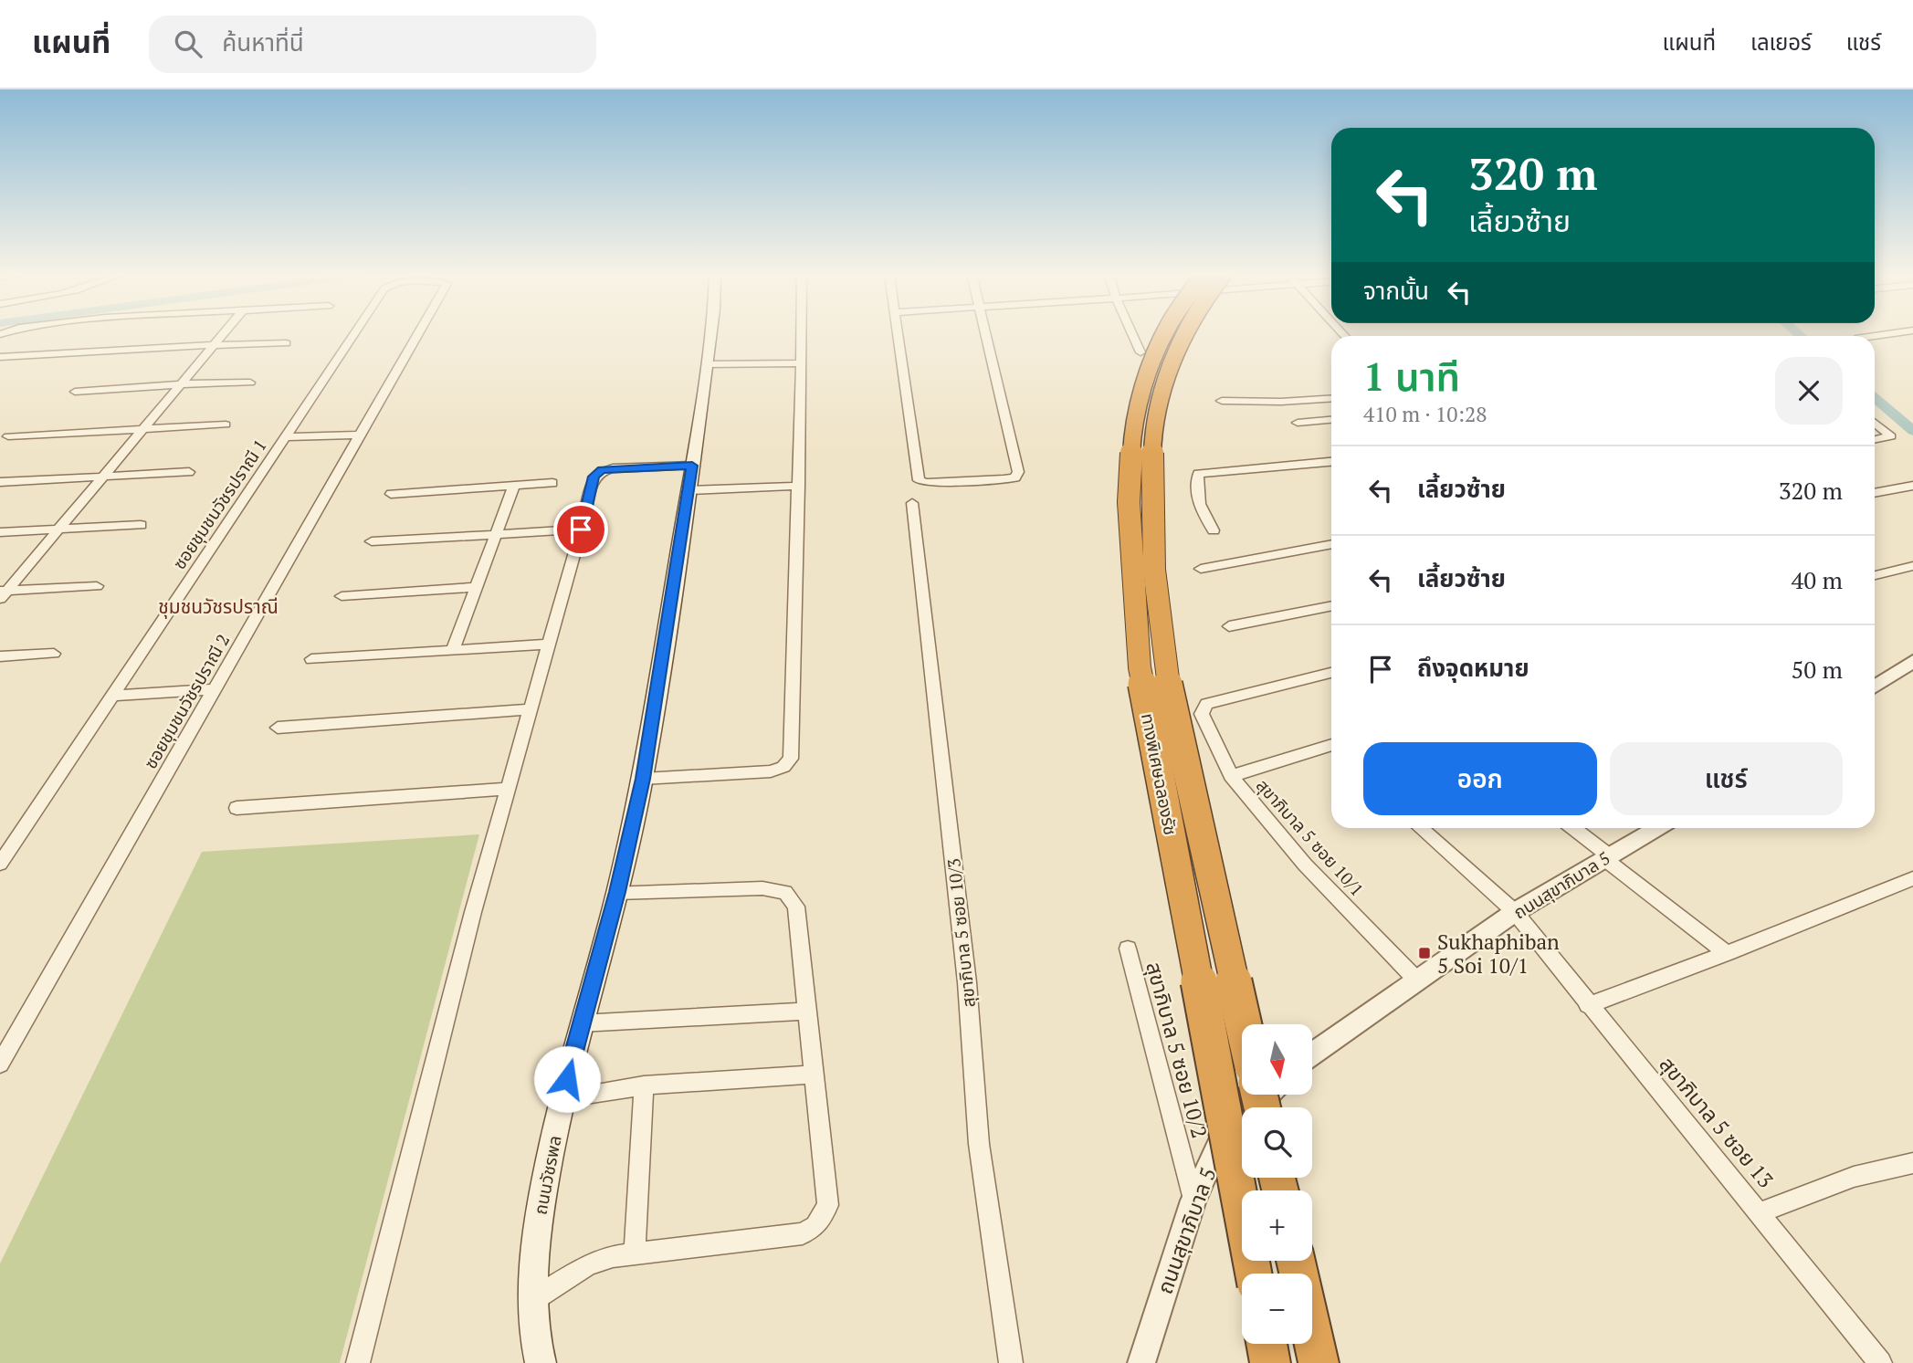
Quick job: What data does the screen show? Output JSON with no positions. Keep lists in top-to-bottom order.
{
  "streets": {
    "highway": ["ทางพิเศษฉลองรัช"],
    "main road": ["ถนนวัชรพล"],
    "street": [
      "ซอยชุมชนวัชรปราณี 1",
      "ซอยชุมชนวัชรปราณี 2",
      "สุขาภิบาล 5 ซอย 10/1",
      "ถนนสุขาภิบาล 5",
      "สุขาภิบาล 5 ซอย 10/3",
      "สุขาภิบาล 5 ซอย 10/2",
      "สุขาภิบาล 5 ซอย 13"
    ]
  },
  "crossings": [
    ["สุขาภิบาล 5 ซอย 10/1", "ถนนสุขาภิบาล 5"],
    ["ถนนสุขาภิบาล 5", "สุขาภิบาล 5 ซอย 10/2"],
    ["ถนนสุขาภิบาล 5", "สุขาภิบาล 5 ซอย 13"]
  ],
  "districts": ["ชุมชนวัชรปราณี"],
  "places": {
    "transit": ["Sukhaphiban 5 Soi 10/1"]
  },
  "north": "bottom",
  "page": {
    "header": "แผนที่",
    "search": "ค้นหาที่นี่",
    "nav": ["แผนที่", "เลเยอร์", "แชร์"],
    "turn": ["320 m", "เลี้ยวซ้าย"],
    "then": "จากนั้น",
    "heading": ["1 นาที", "410 m · 10:28"],
    "list": [
      {
        "name": "เลี้ยวซ้าย",
        "value": "320 m"
      },
      {
        "name": "เลี้ยวซ้าย",
        "value": "40 m"
      },
      {
        "name": "ถึงจุดหมาย",
        "value": "50 m"
      }
    ],
    "buttons": ["ออก", "แชร์"],
    "map_buttons": ["+", "−"]
  }
}
